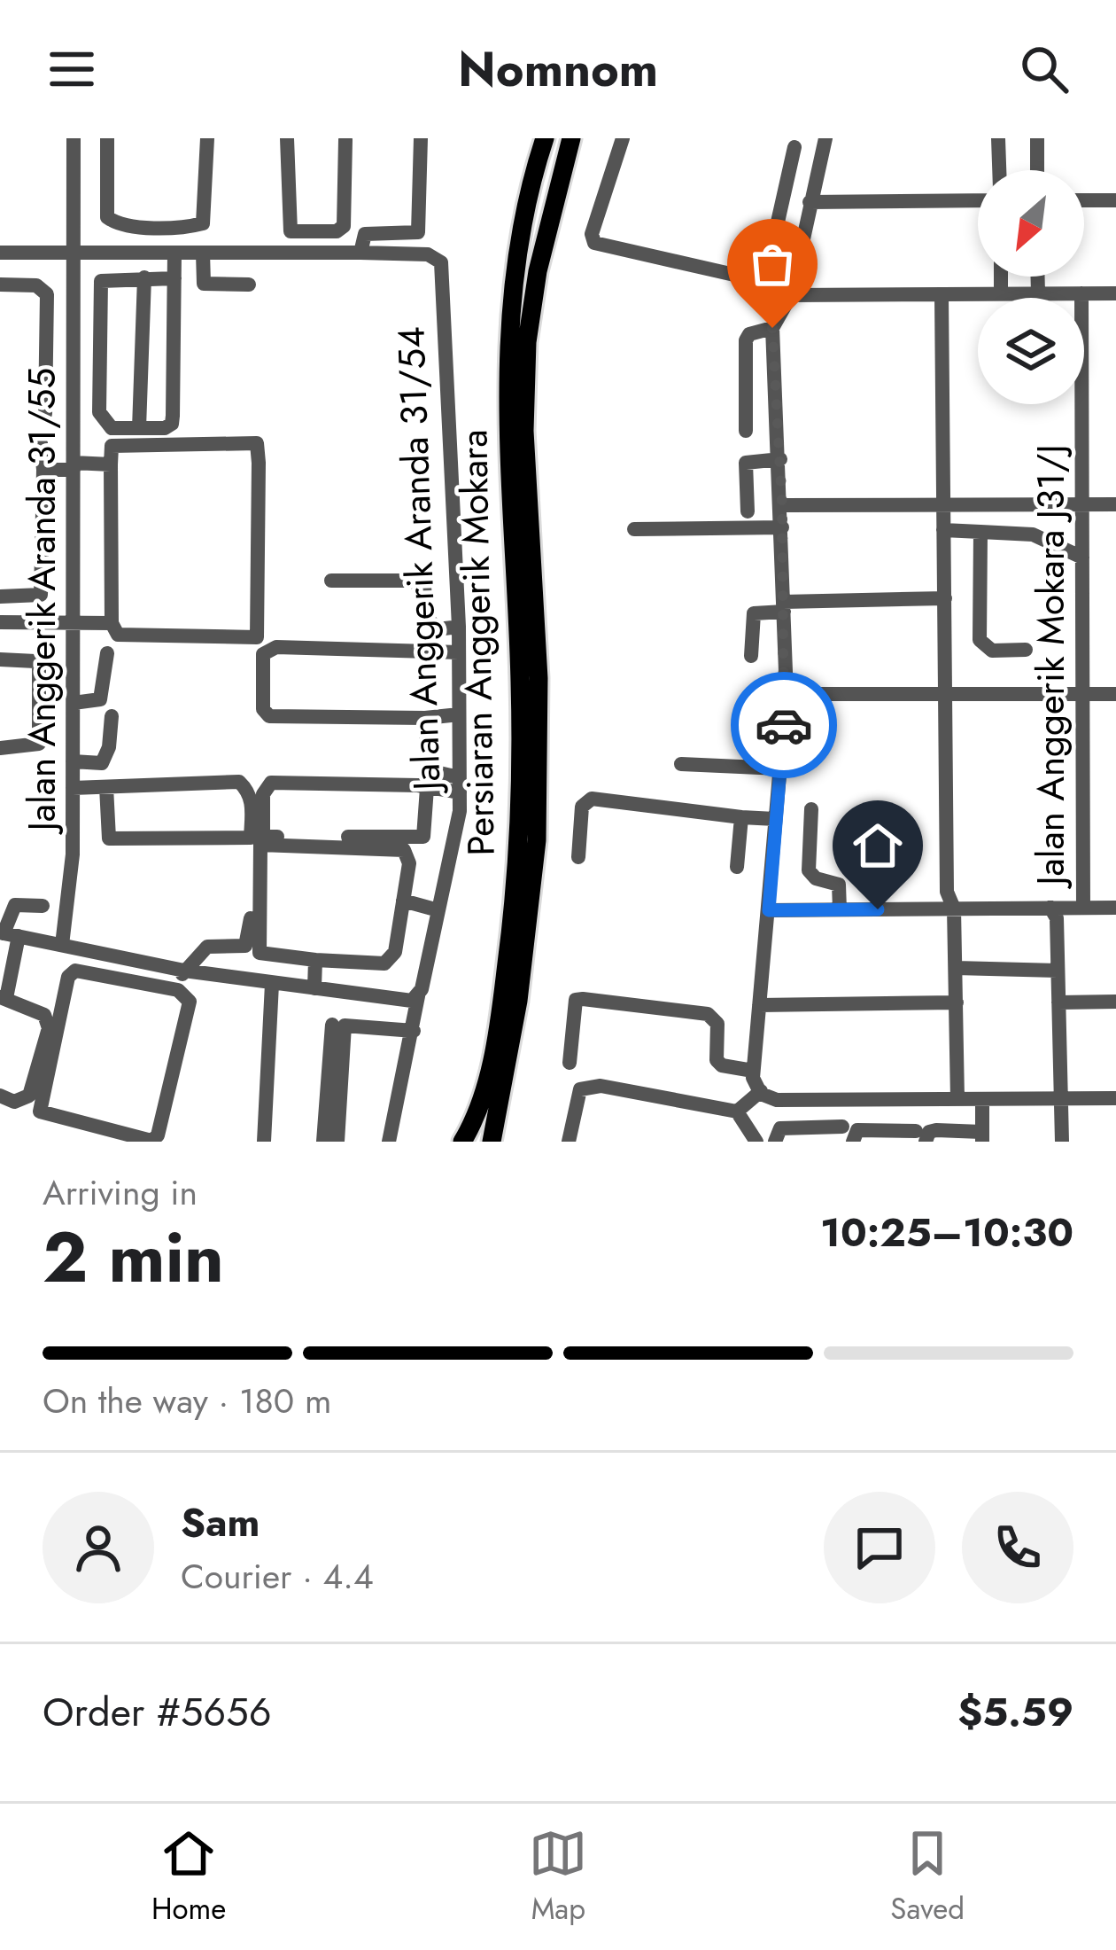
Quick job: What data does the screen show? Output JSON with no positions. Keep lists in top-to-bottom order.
{
  "streets": {
    "main road": ["Persiaran Anggerik Mokara"],
    "street": ["Jalan Anggerik Aranda 31/54", "Jalan Anggerik Aranda 31/55", "Jalan Anggerik Mokara J31/J"]
  },
  "north": "bottom left",
  "page": {
    "header": "Nomnom",
    "heading": ["2 min", "Arriving in", "10:25–10:30"],
    "panel": [
      "Sam",
      "Courier · 4.4",
      "Order #5656",
      "$5.59"
    ],
    "bar": "On the way · 180 m",
    "tabs": ["Home", "Map", "Saved"]
  }
}
